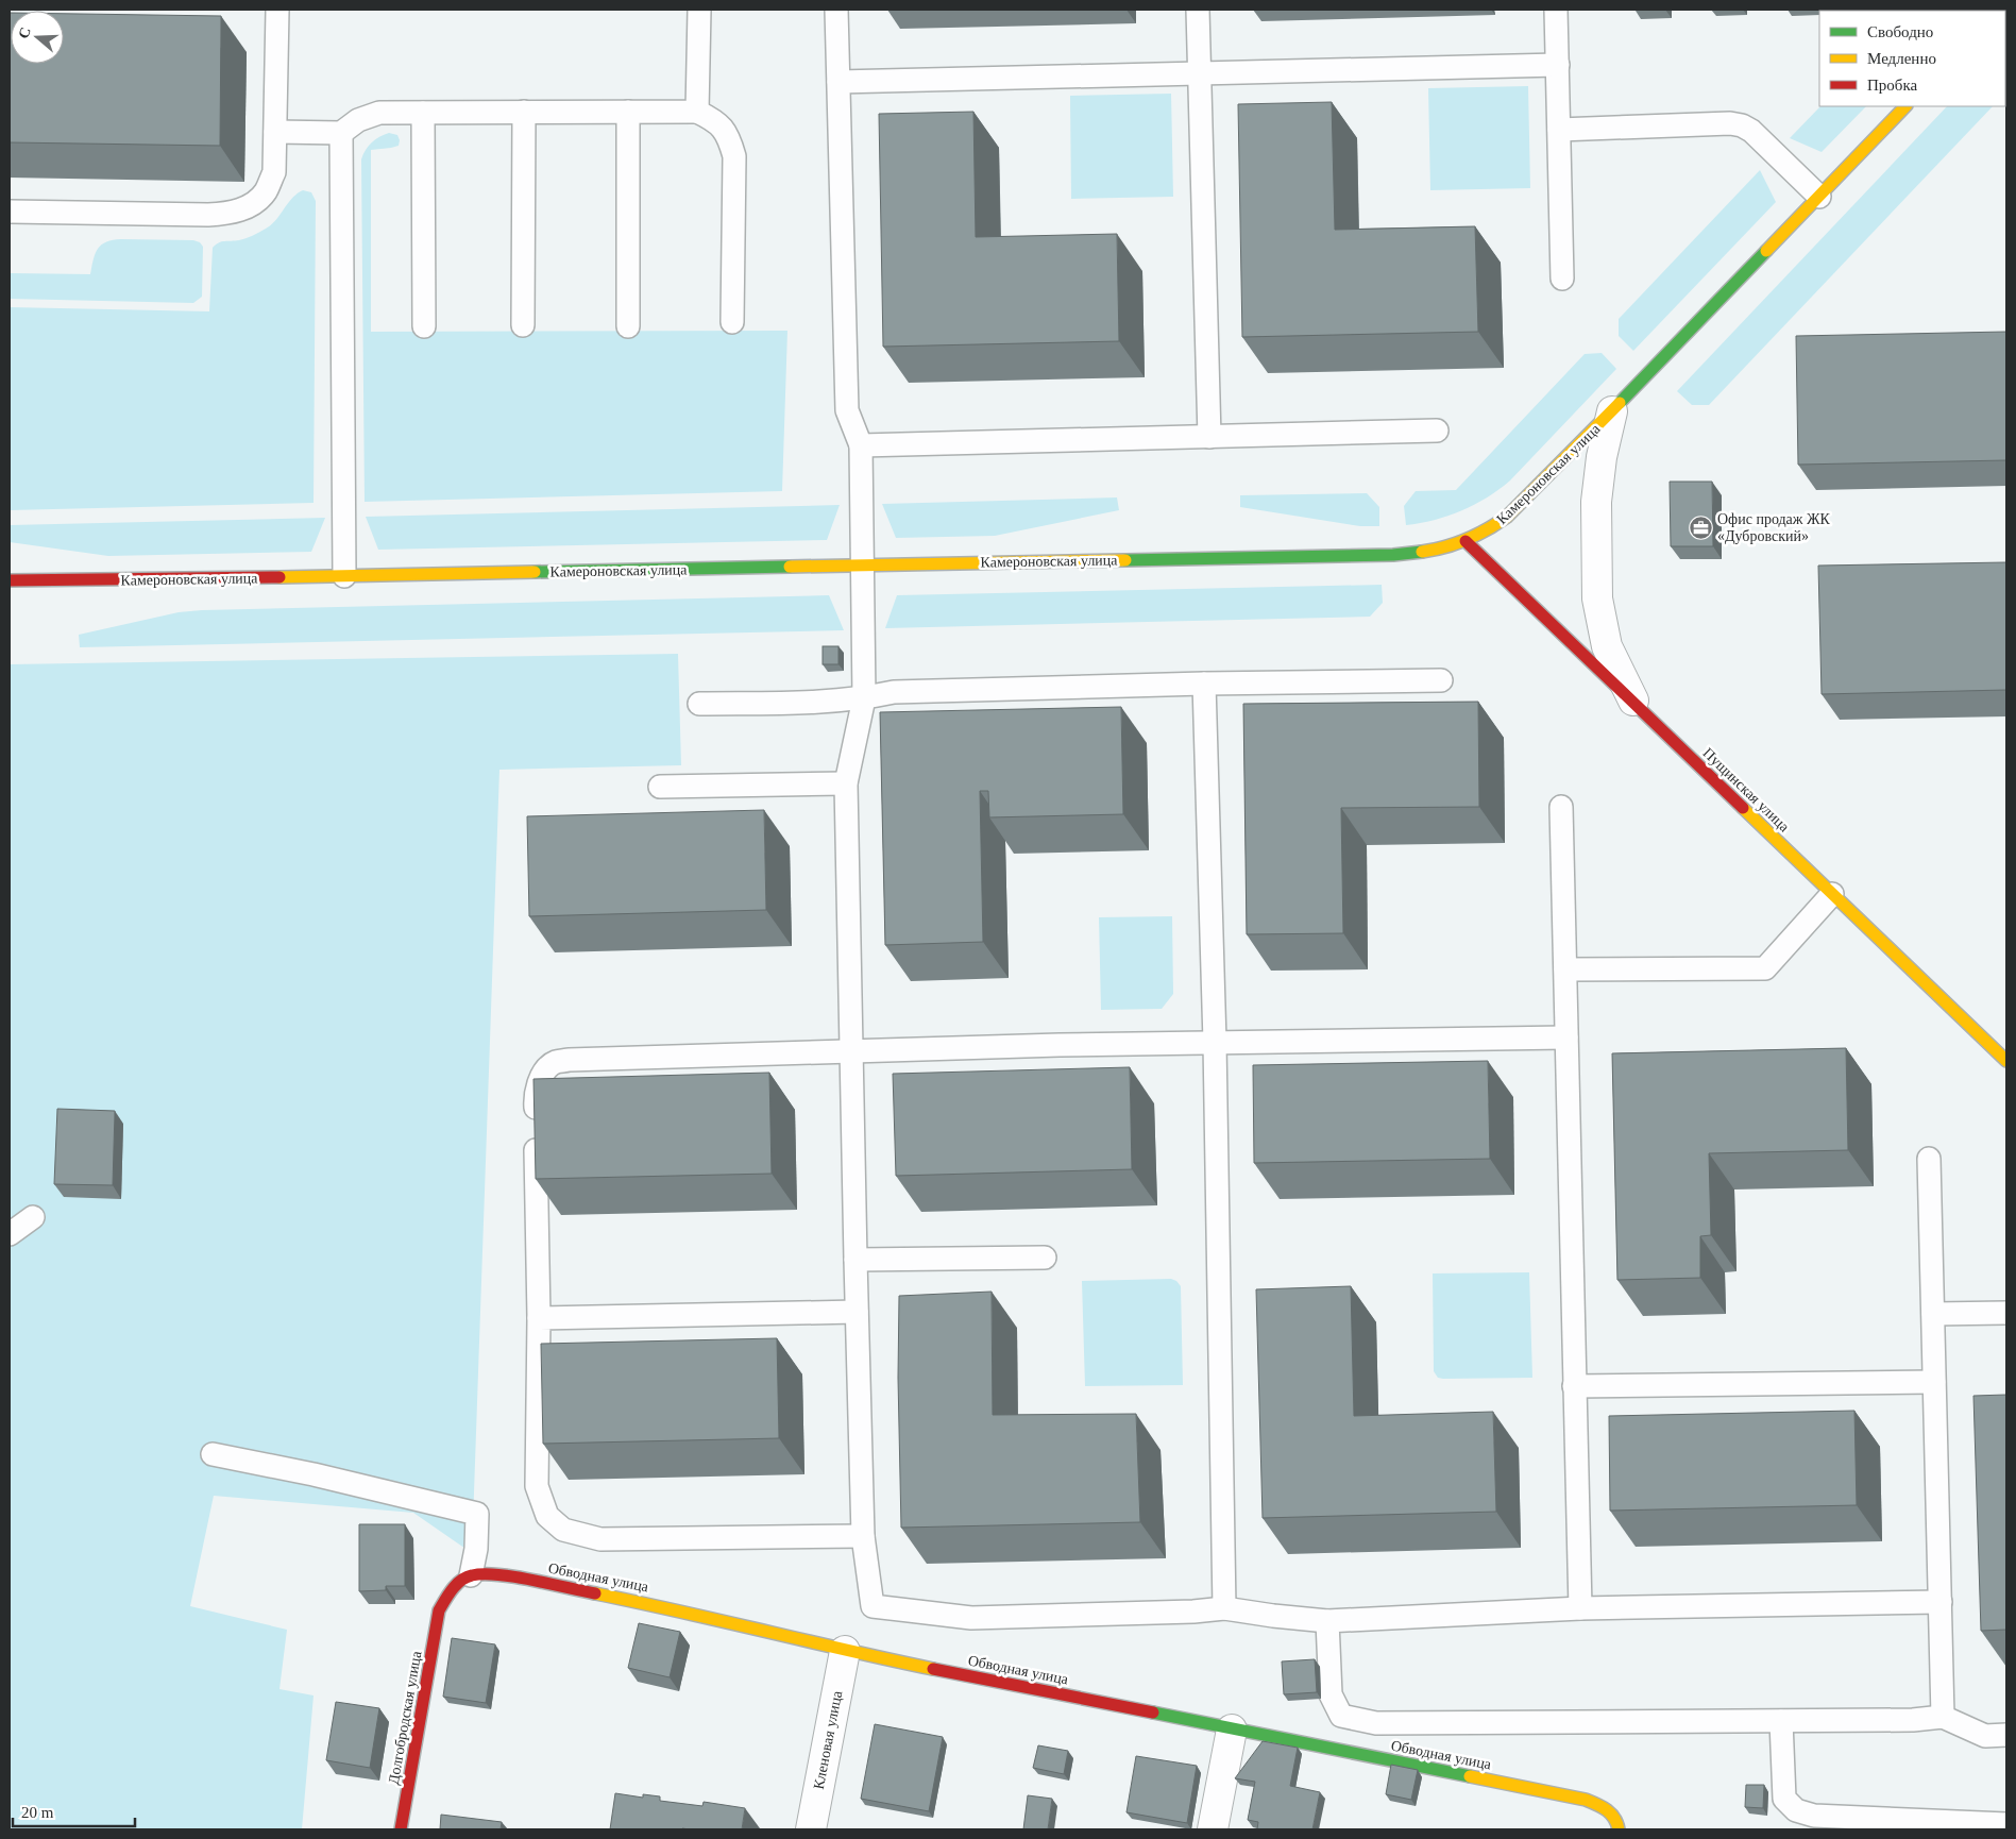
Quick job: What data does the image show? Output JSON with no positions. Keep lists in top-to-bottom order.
{
  "streets": {
    "street": [
      "Камероновская улица",
      "Пущинская улица",
      "Обводная улица",
      "Долгобродская улица",
      "Кленовая улица"
    ]
  },
  "crossings": [
    ["Камероновская улица", "Пущинская улица"],
    ["Обводная улица", "Долгобродская улица"],
    ["Обводная улица", "Кленовая улица"]
  ],
  "places": {
    "office": ["Офис продаж ЖК «Дубровский»"]
  },
  "legend": ["Свободно", "Медленно", "Пробка"],
  "scale_bar": "20 m",
  "north": "left"
}
